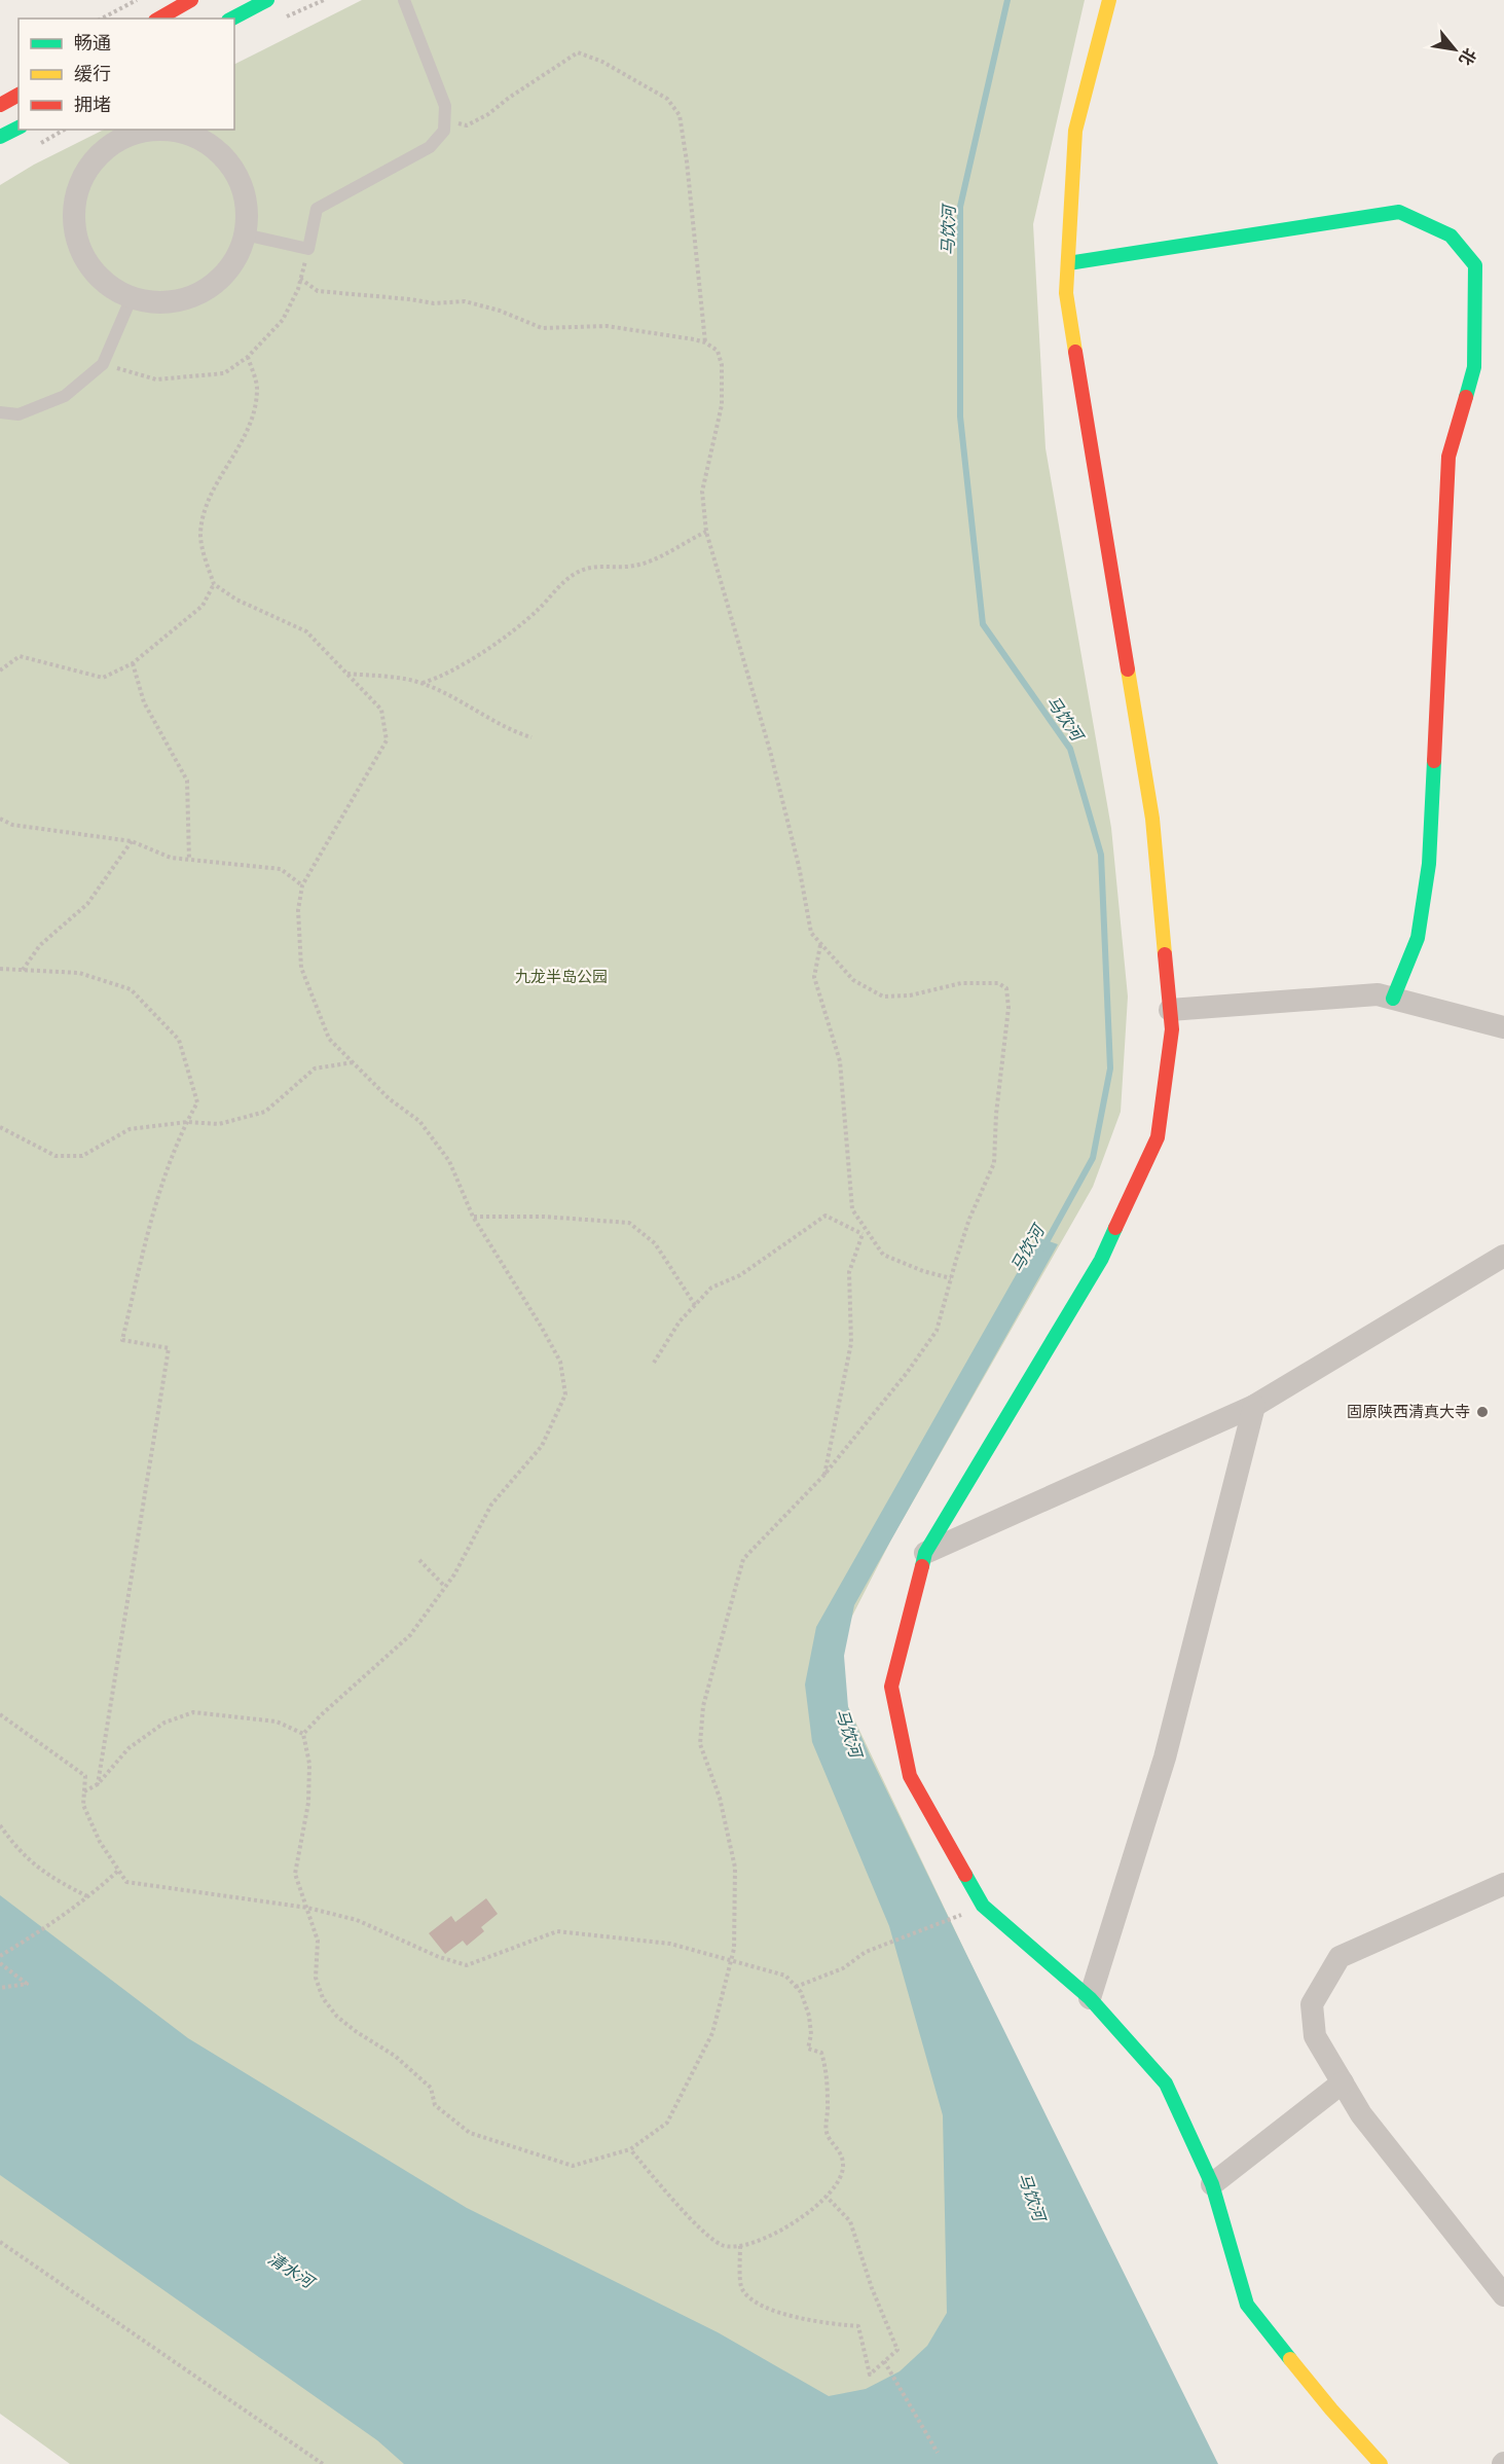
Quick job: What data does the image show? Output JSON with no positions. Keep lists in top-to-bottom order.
{
  "water": ["马饮河", "清水河"],
  "parks": ["九龙半岛公园"],
  "places": ["固原陕西清真大寺"],
  "legend": ["畅通", "缓行", "拥堵"],
  "north": "bottom right"
}
